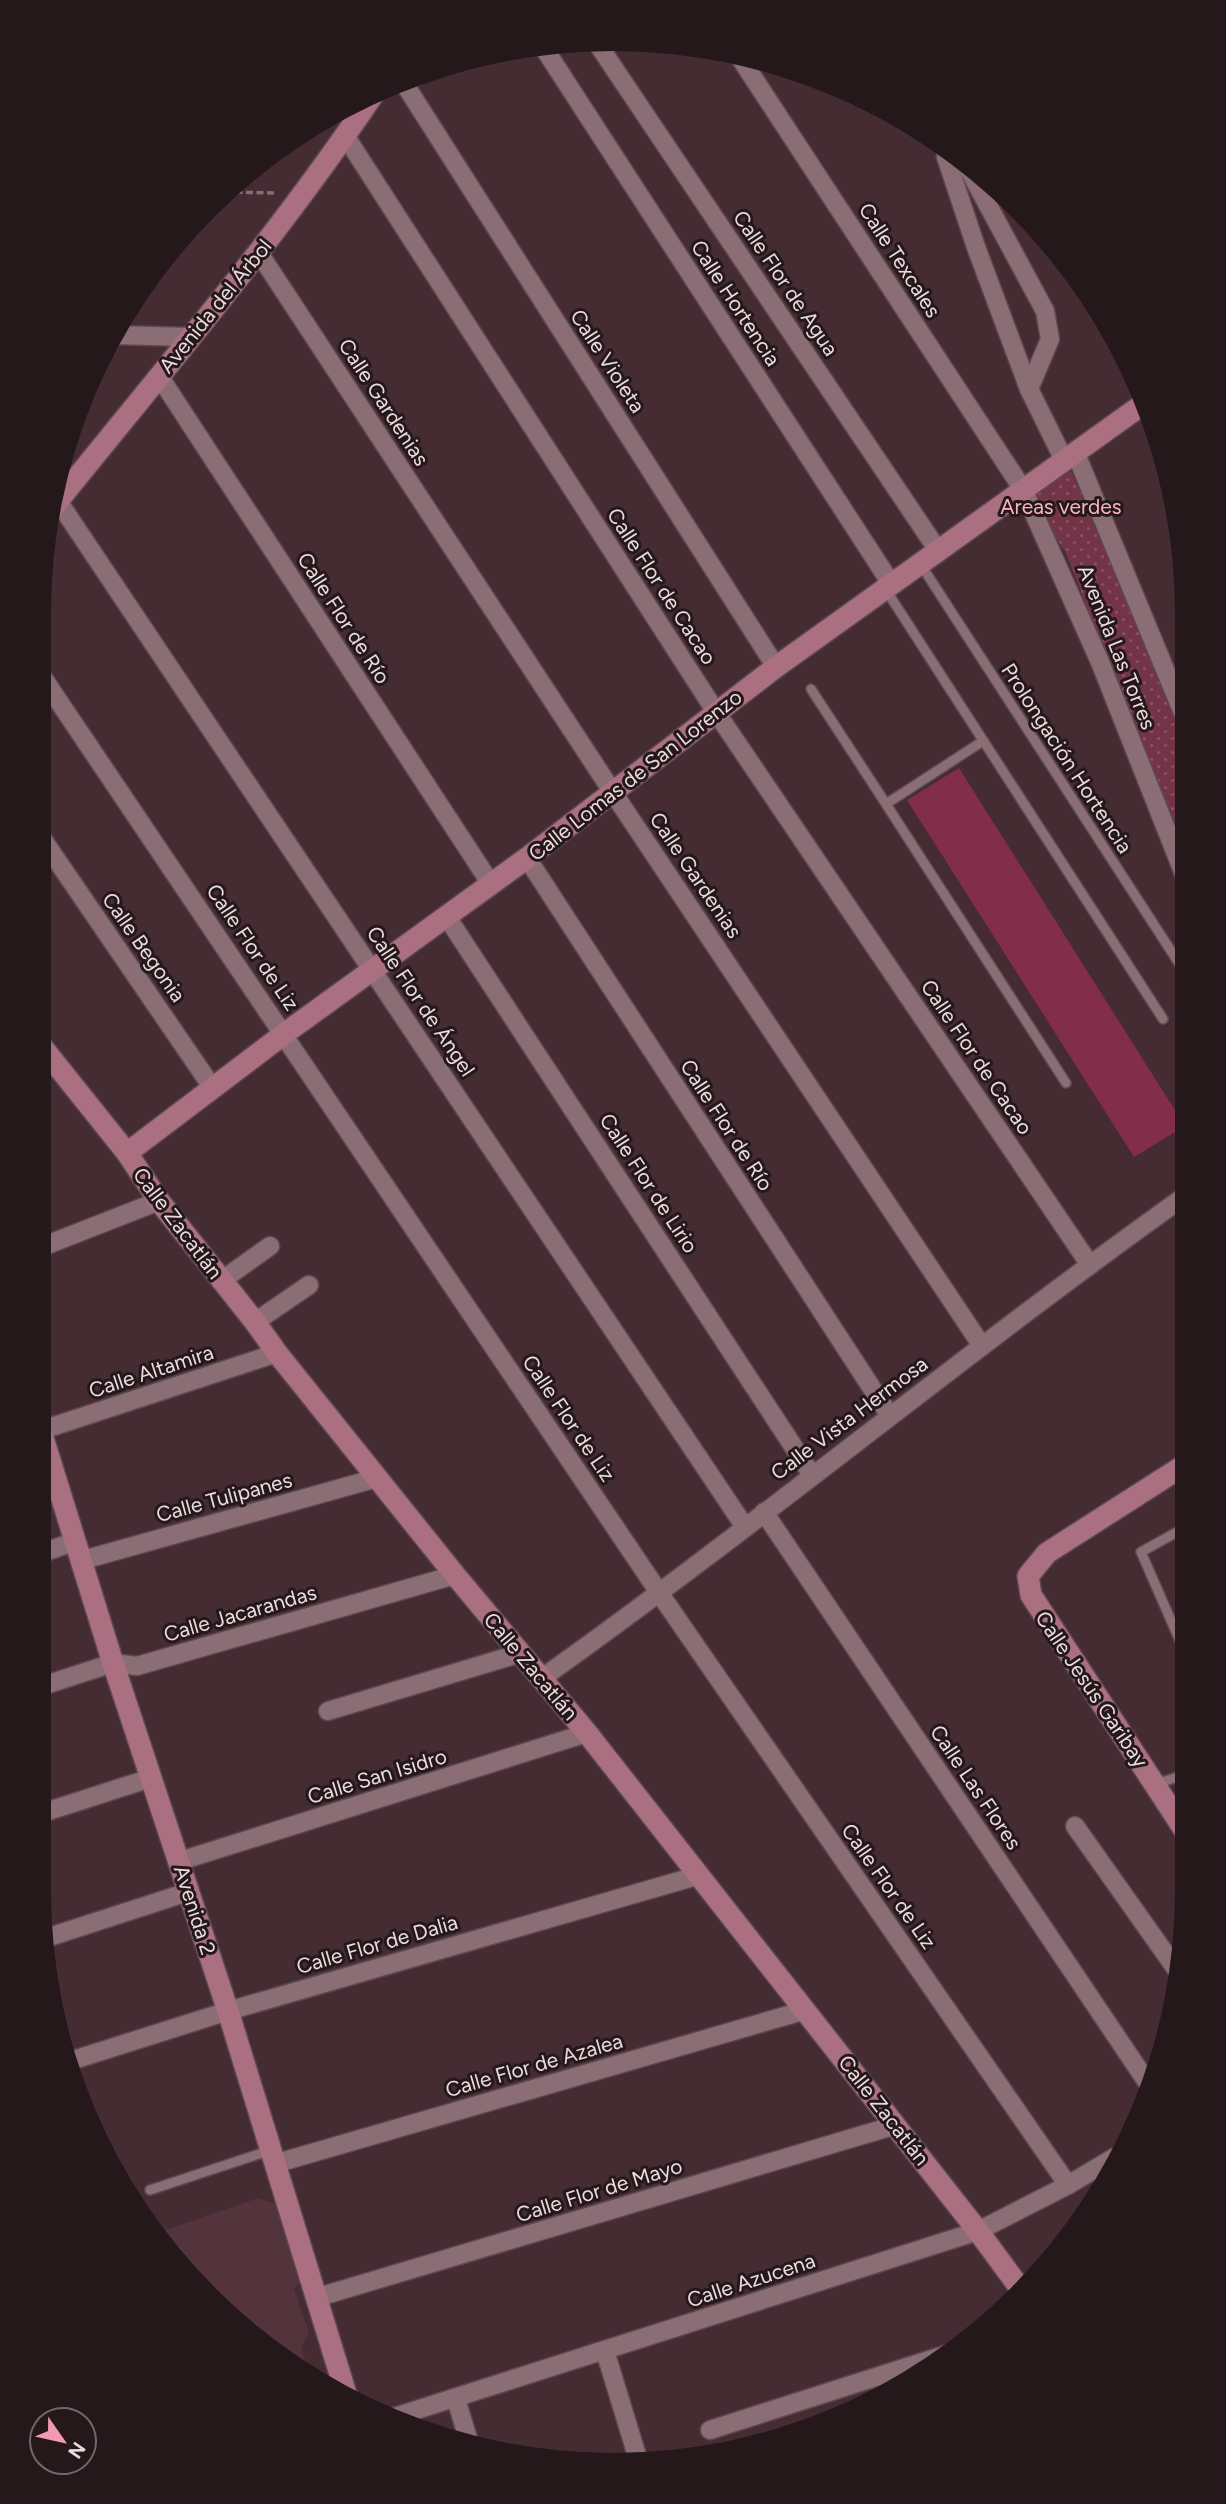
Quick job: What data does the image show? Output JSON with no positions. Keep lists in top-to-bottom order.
{
  "streets": {
    "street": [
      "Calle Texcales",
      "Calle Flor de Agua",
      "Calle Hortencia",
      "Avenida del Árbol",
      "Calle Violeta",
      "Calle Gardenias",
      "Calle Flor de Cacao",
      "Calle Flor de Río",
      "Avenida Las Torres",
      "Calle Lomas de San Lorenzo",
      "Calle Begonia",
      "Calle Flor de Liz",
      "Calle Flor de Ángel",
      "Calle Flor de Lirio",
      "Calle Zacatlán",
      "Calle Altamira",
      "Calle Vista Hermosa",
      "Calle Tulipanes",
      "Calle Jacarandas",
      "Calle Jesús Garibay",
      "Calle San Isidro",
      "Calle Las Flores",
      "Avenida 2",
      "Calle Flor de Dalia",
      "Calle Flor de Azalea",
      "Calle Flor de Mayo",
      "Calle Azucena"
    ],
    "lane": ["Prolongación Hortencia"]
  },
  "crossings": [
    ["Calle Texcales", "Avenida Las Torres"],
    ["Calle Texcales", "Calle Lomas de San Lorenzo"],
    ["Calle Flor de Agua", "Calle Lomas de San Lorenzo"],
    ["Calle Hortencia", "Calle Lomas de San Lorenzo"],
    ["Avenida del Árbol", "Calle Gardenias"],
    ["Avenida del Árbol", "Calle Flor de Cacao"],
    ["Avenida del Árbol", "Calle Flor de Río"],
    ["Calle Violeta", "Calle Lomas de San Lorenzo"],
    ["Calle Gardenias", "Calle Lomas de San Lorenzo"],
    ["Calle Gardenias", "Calle Vista Hermosa"],
    ["Calle Flor de Cacao", "Calle Lomas de San Lorenzo"],
    ["Calle Flor de Cacao", "Calle Vista Hermosa"],
    ["Calle Flor de Río", "Calle Lomas de San Lorenzo"],
    ["Calle Flor de Río", "Calle Vista Hermosa"],
    ["Avenida Las Torres", "Calle Lomas de San Lorenzo"],
    ["Prolongación Hortencia", "Calle Lomas de San Lorenzo"],
    ["Calle Lomas de San Lorenzo", "Calle Begonia"],
    ["Calle Lomas de San Lorenzo", "Calle Flor de Liz"],
    ["Calle Lomas de San Lorenzo", "Calle Flor de Ángel"],
    ["Calle Lomas de San Lorenzo", "Calle Flor de Lirio"],
    ["Calle Lomas de San Lorenzo", "Calle Zacatlán"],
    ["Calle Flor de Liz", "Calle Vista Hermosa"],
    ["Calle Flor de Liz", "Calle Azucena"],
    ["Calle Flor de Ángel", "Calle Vista Hermosa"],
    ["Calle Flor de Lirio", "Calle Vista Hermosa"],
    ["Calle Zacatlán", "Calle Altamira"],
    ["Calle Zacatlán", "Calle Vista Hermosa"],
    ["Calle Zacatlán", "Calle Tulipanes"],
    ["Calle Zacatlán", "Calle Jacarandas"],
    ["Calle Zacatlán", "Calle San Isidro"],
    ["Calle Zacatlán", "Calle Flor de Dalia"],
    ["Calle Zacatlán", "Calle Flor de Azalea"],
    ["Calle Zacatlán", "Calle Flor de Mayo"],
    ["Calle Zacatlán", "Calle Azucena"],
    ["Calle Vista Hermosa", "Calle Las Flores"],
    ["Calle Tulipanes", "Avenida 2"],
    ["Calle Jacarandas", "Avenida 2"],
    ["Calle San Isidro", "Avenida 2"],
    ["Avenida 2", "Calle Flor de Dalia"],
    ["Avenida 2", "Calle Flor de Azalea"],
    ["Avenida 2", "Calle Flor de Mayo"]
  ],
  "parks": ["Areas verdes"],
  "north": "bottom right"
}
